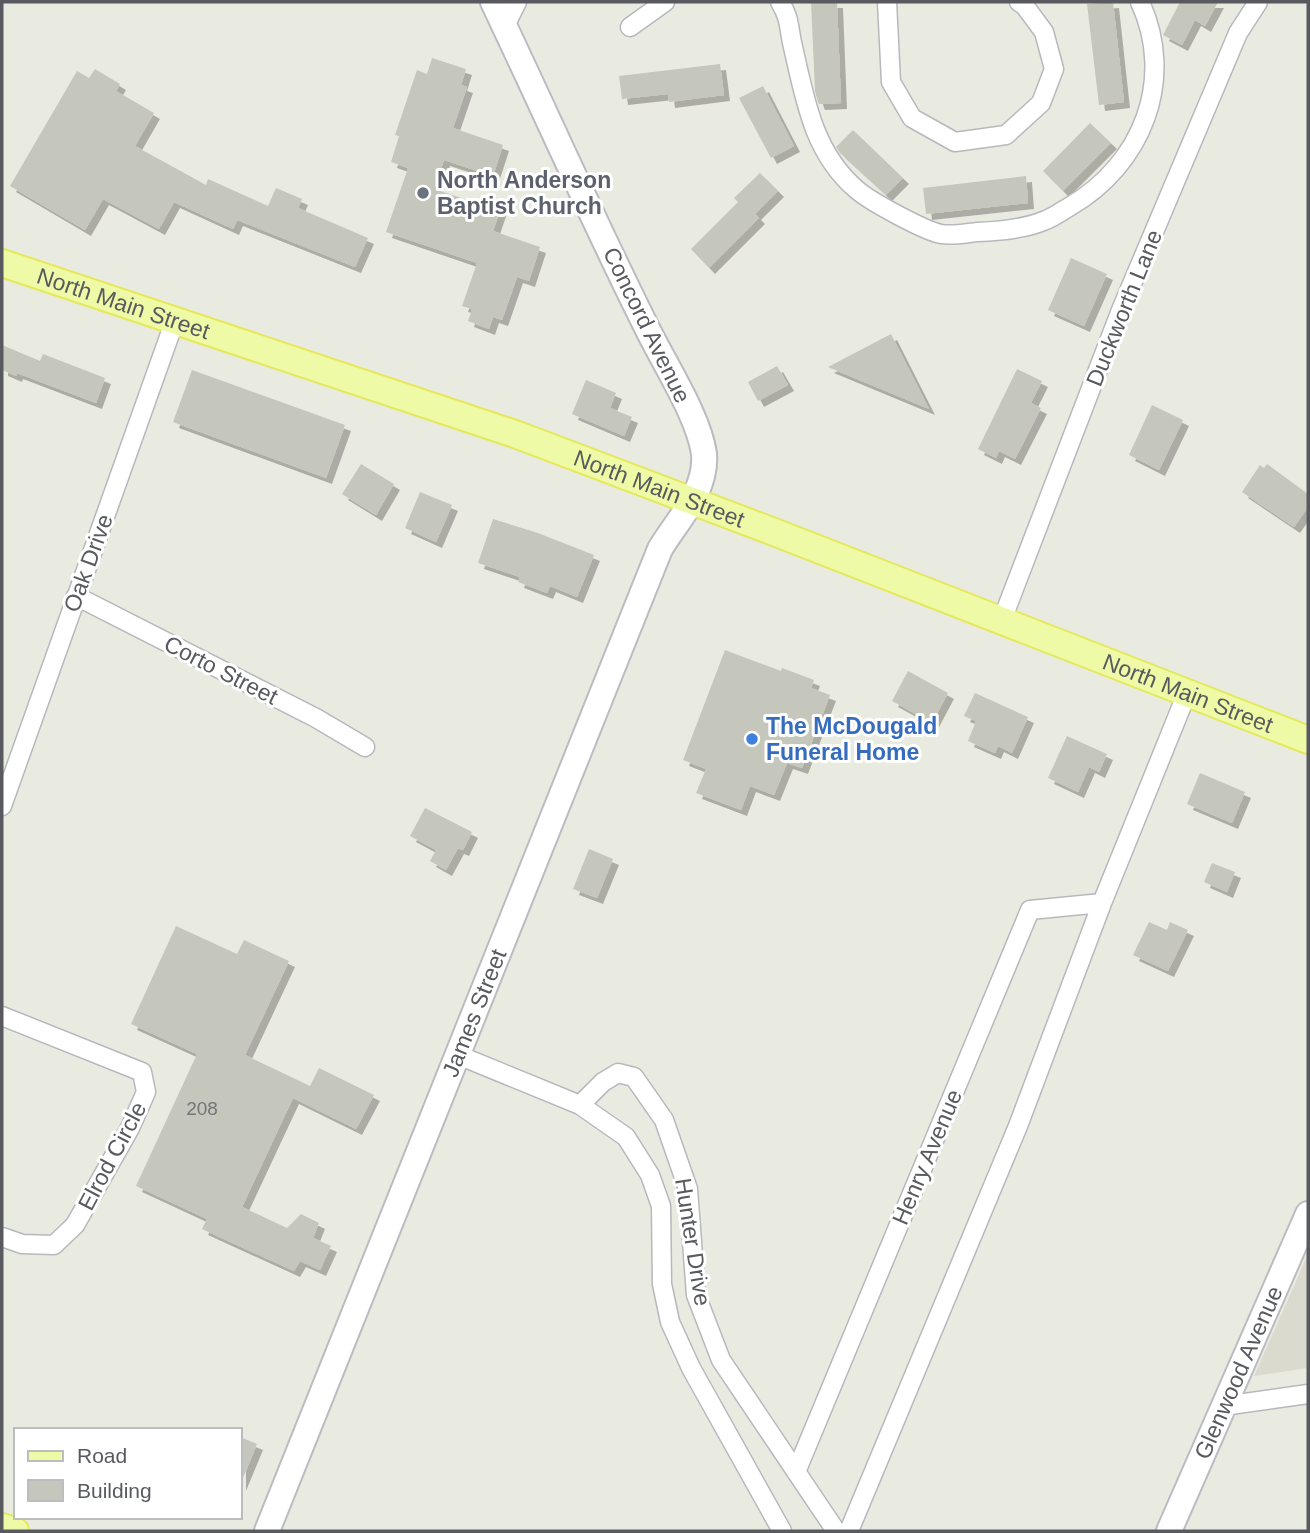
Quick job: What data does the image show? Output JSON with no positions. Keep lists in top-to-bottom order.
{
  "streets": {
    "main road": ["North Main Street"],
    "street": [
      "Duckworth Lane",
      "Concord Avenue",
      "Oak Drive",
      "Corto Street",
      "James Street",
      "Elrod Circle",
      "Henry Avenue",
      "Hunter Drive",
      "Glenwood Avenue"
    ]
  },
  "crossings": [
    ["North Main Street", "Duckworth Lane"],
    ["North Main Street", "Concord Avenue"],
    ["North Main Street", "Oak Drive"],
    ["North Main Street", "James Street"],
    ["Concord Avenue", "James Street"],
    ["Oak Drive", "Corto Street"],
    ["James Street", "Hunter Drive"],
    ["Henry Avenue", "Hunter Drive"]
  ],
  "places": ["North Anderson Baptist Church", "The McDougald Funeral Home"],
  "house_numbers": ["208"],
  "legend": ["Road", "Building"]
}
